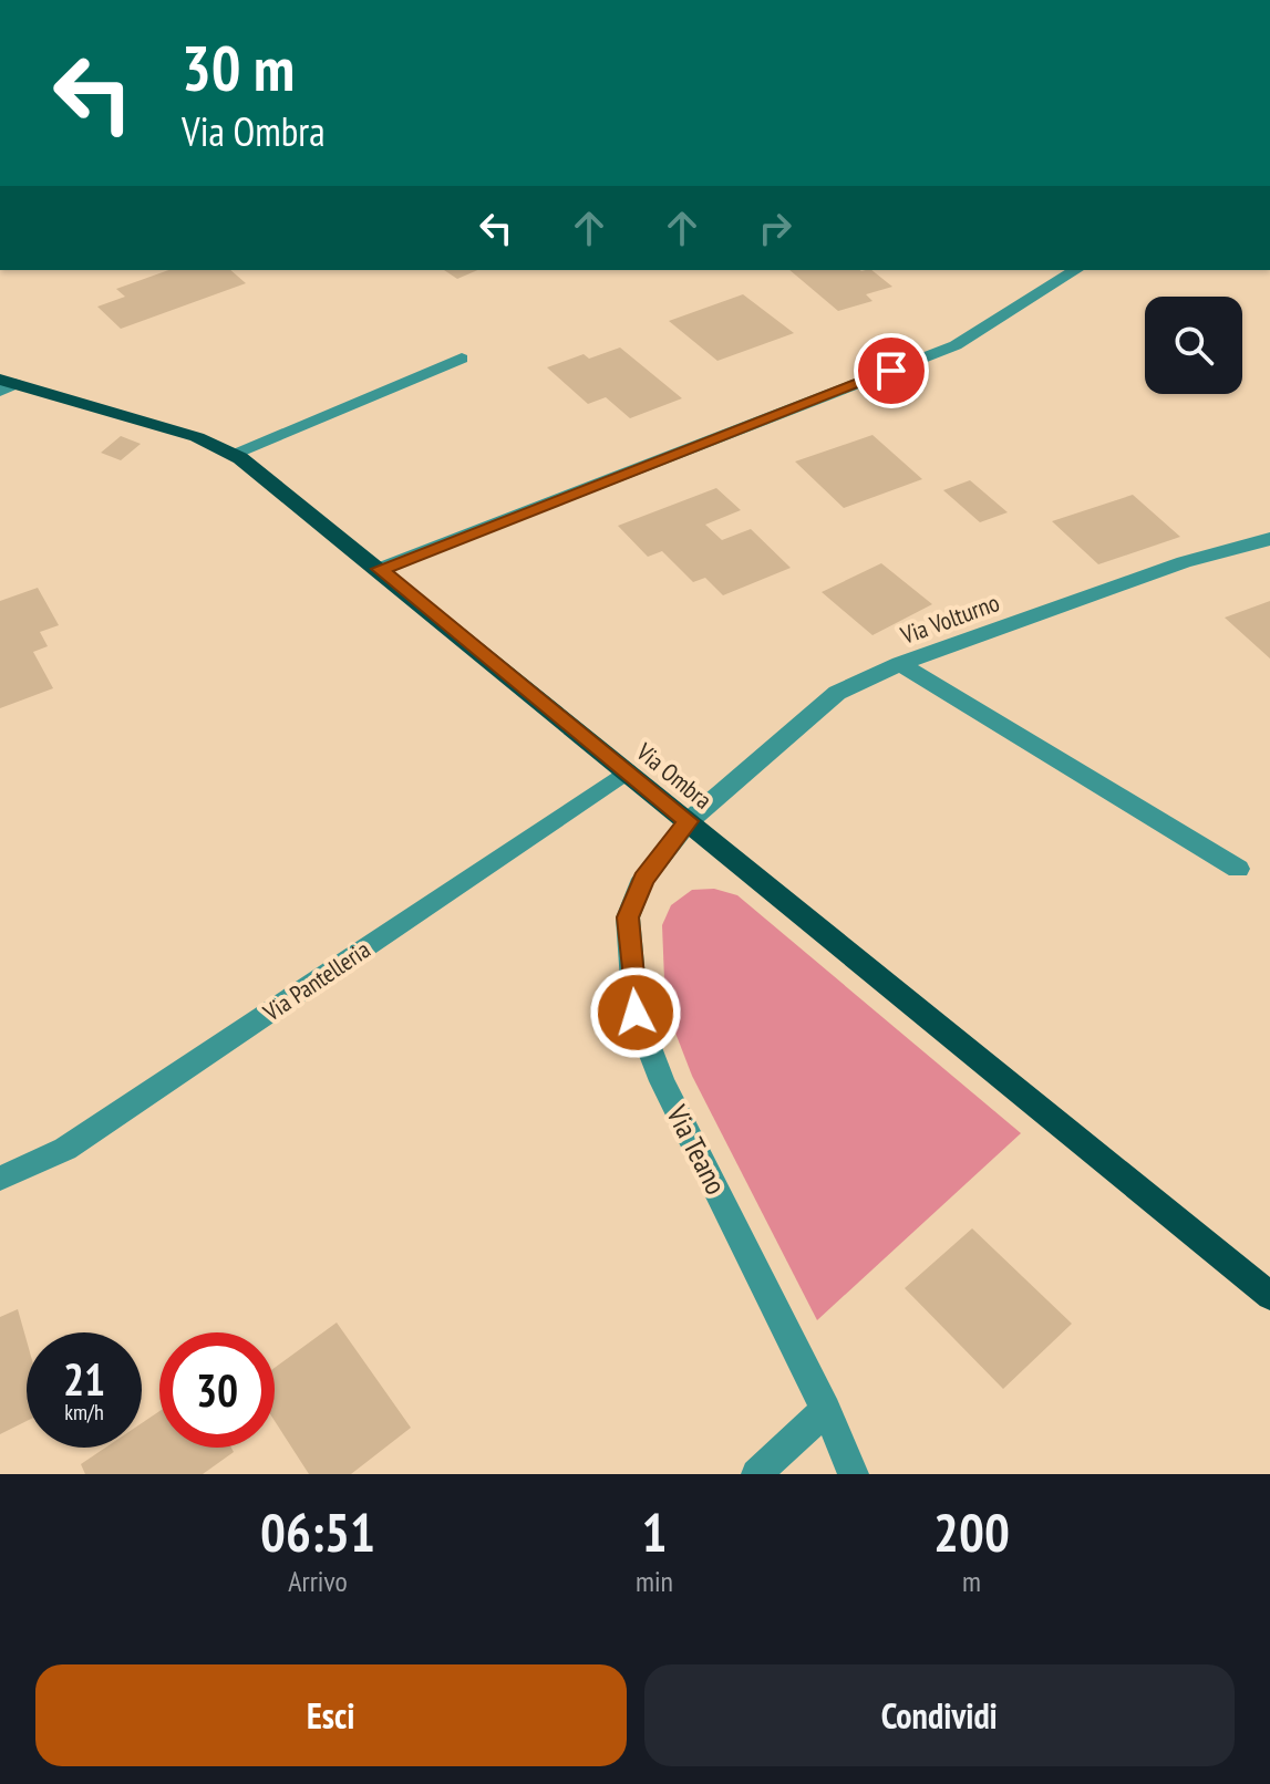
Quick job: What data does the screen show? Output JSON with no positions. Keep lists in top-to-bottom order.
{
  "streets": {
    "main road": ["Via Ombra"],
    "street": ["Via Volturno", "Via Pantelleria", "Via Teano"]
  },
  "crossings": [
    ["Via Volturno", "Via Ombra"],
    ["Via Volturno", "Via Teano"],
    ["Via Ombra", "Via Pantelleria"],
    ["Via Ombra", "Via Teano"]
  ],
  "page": {
    "turn": ["30 m", "Via Ombra"],
    "speed": "21 km/h",
    "limit": "30",
    "eta": [
      "06:51",
      "Arrivo",
      "1",
      "min",
      "200",
      "m"
    ],
    "buttons": ["Esci", "Condividi"]
  }
}
